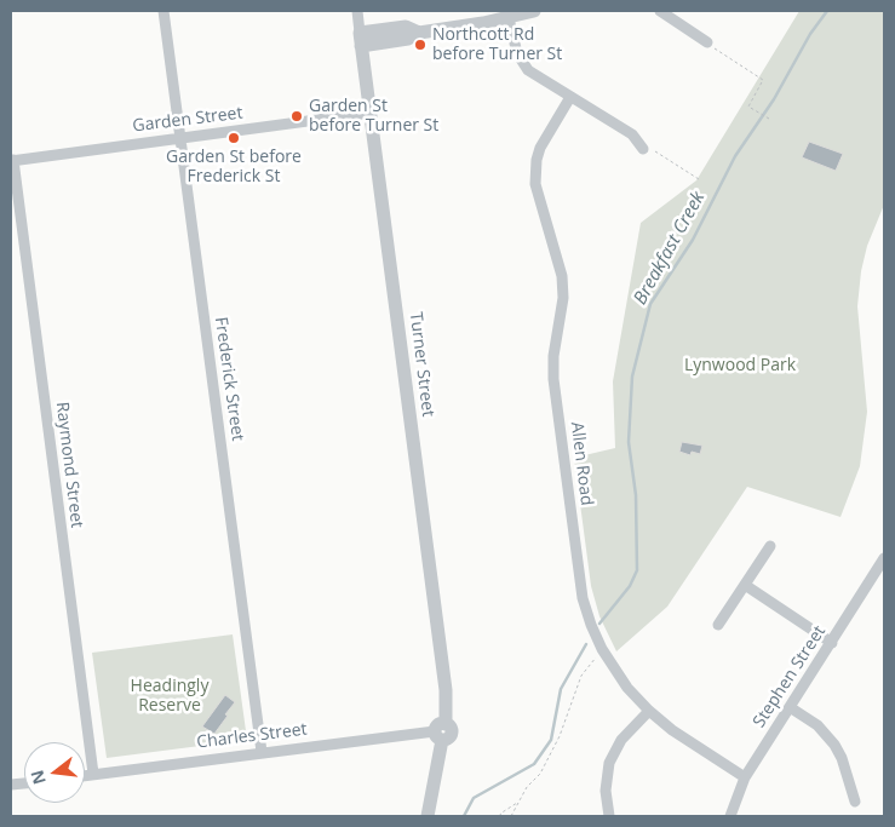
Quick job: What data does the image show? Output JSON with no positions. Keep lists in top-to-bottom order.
{
  "streets": {
    "street": [
      "Garden Street",
      "Turner Street",
      "Frederick Street",
      "Allen Road",
      "Raymond Street",
      "Stephen Street",
      "Charles Street"
    ]
  },
  "crossings": [
    ["Garden Street", "Turner Street"],
    ["Garden Street", "Frederick Street"],
    ["Garden Street", "Raymond Street"],
    ["Turner Street", "Charles Street"],
    ["Frederick Street", "Charles Street"],
    ["Allen Road", "Stephen Street"],
    ["Raymond Street", "Charles Street"]
  ],
  "water": ["Breakfast Creek"],
  "parks": ["Lynwood Park", "Headingly Reserve"],
  "places": ["Northcott Rd before Turner St", "Garden St before Turner St", "Garden St before Frederick St"],
  "north": "left"
}
